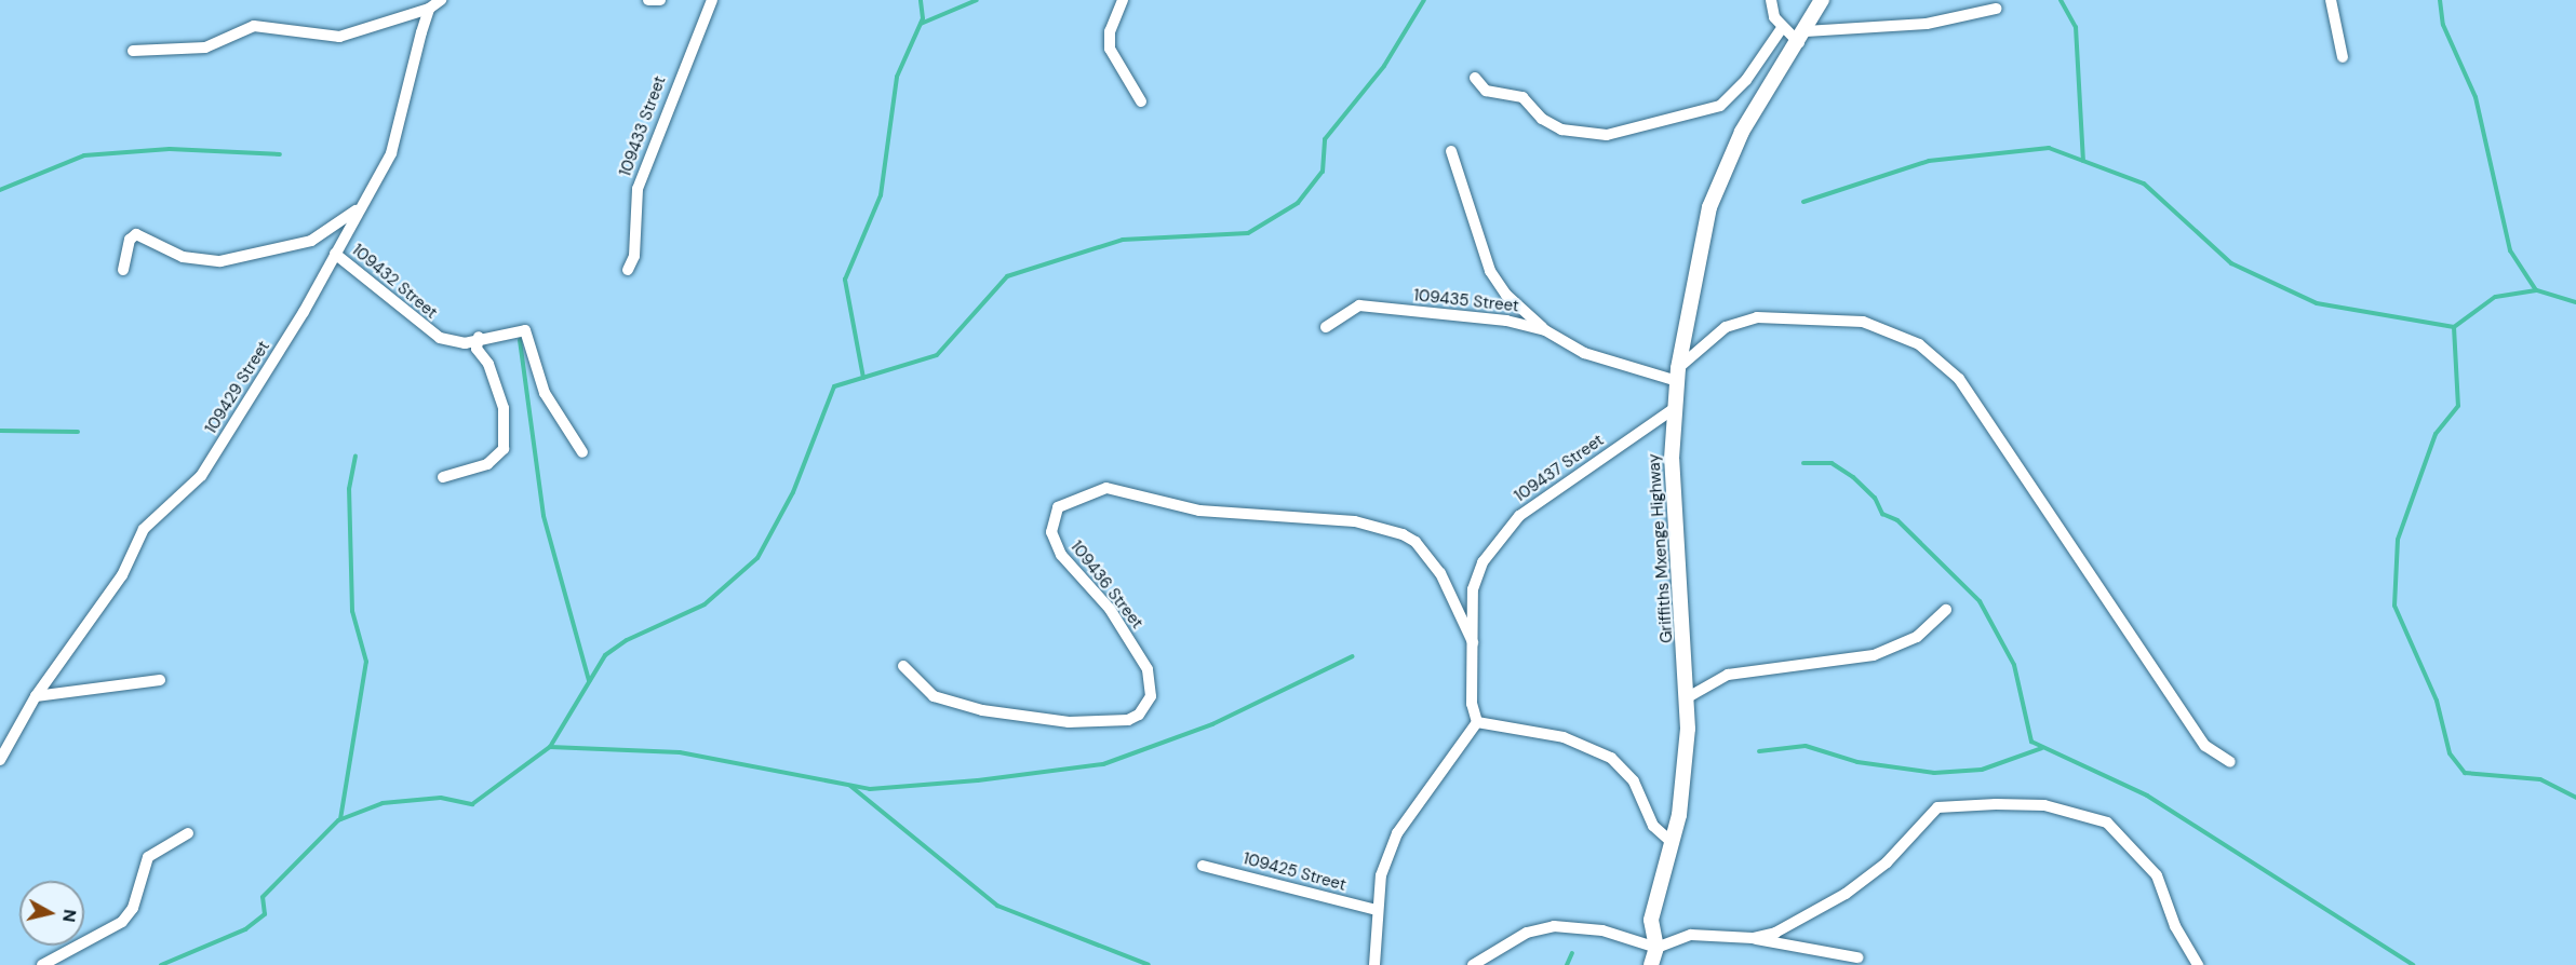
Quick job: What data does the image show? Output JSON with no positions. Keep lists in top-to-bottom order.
{
  "streets": {
    "street": [
      "109433 Street",
      "109432 Street",
      "109435 Street",
      "109429 Street",
      "109437 Street",
      "Griffiths Mxenge Highway",
      "109436 Street",
      "109425 Street"
    ]
  },
  "crossings": [
    ["109432 Street", "109429 Street"],
    ["109435 Street", "Griffiths Mxenge Highway"],
    ["109437 Street", "Griffiths Mxenge Highway"],
    ["109437 Street", "109436 Street"]
  ],
  "north": "right"
}
